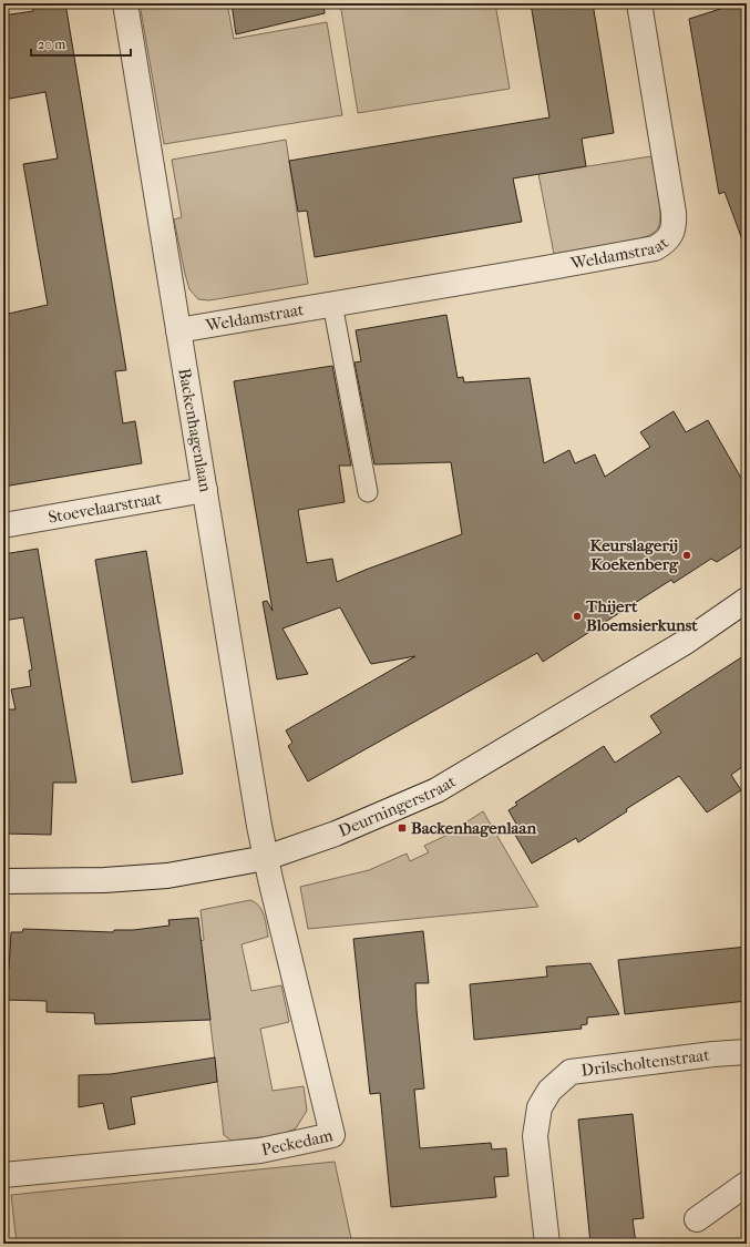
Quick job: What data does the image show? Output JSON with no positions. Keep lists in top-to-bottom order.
{
  "streets": {
    "street": [
      "Weldamstraat",
      "Backenhagenlaan",
      "Stoevelaarstraat",
      "Deurningerstraat",
      "Drilscholtenstraat",
      "Peckedam"
    ]
  },
  "crossings": [
    ["Weldamstraat", "Backenhagenlaan"],
    ["Backenhagenlaan", "Stoevelaarstraat"],
    ["Backenhagenlaan", "Deurningerstraat"],
    ["Backenhagenlaan", "Peckedam"],
    ["Deurningerstraat", "Peckedam"]
  ],
  "places": {
    "other": ["Keurslagerij Koekenberg", "Thijert Bloemsierkunst"],
    "transit": ["Backenhagenlaan"]
  },
  "scale_bar": "20 m"
}
